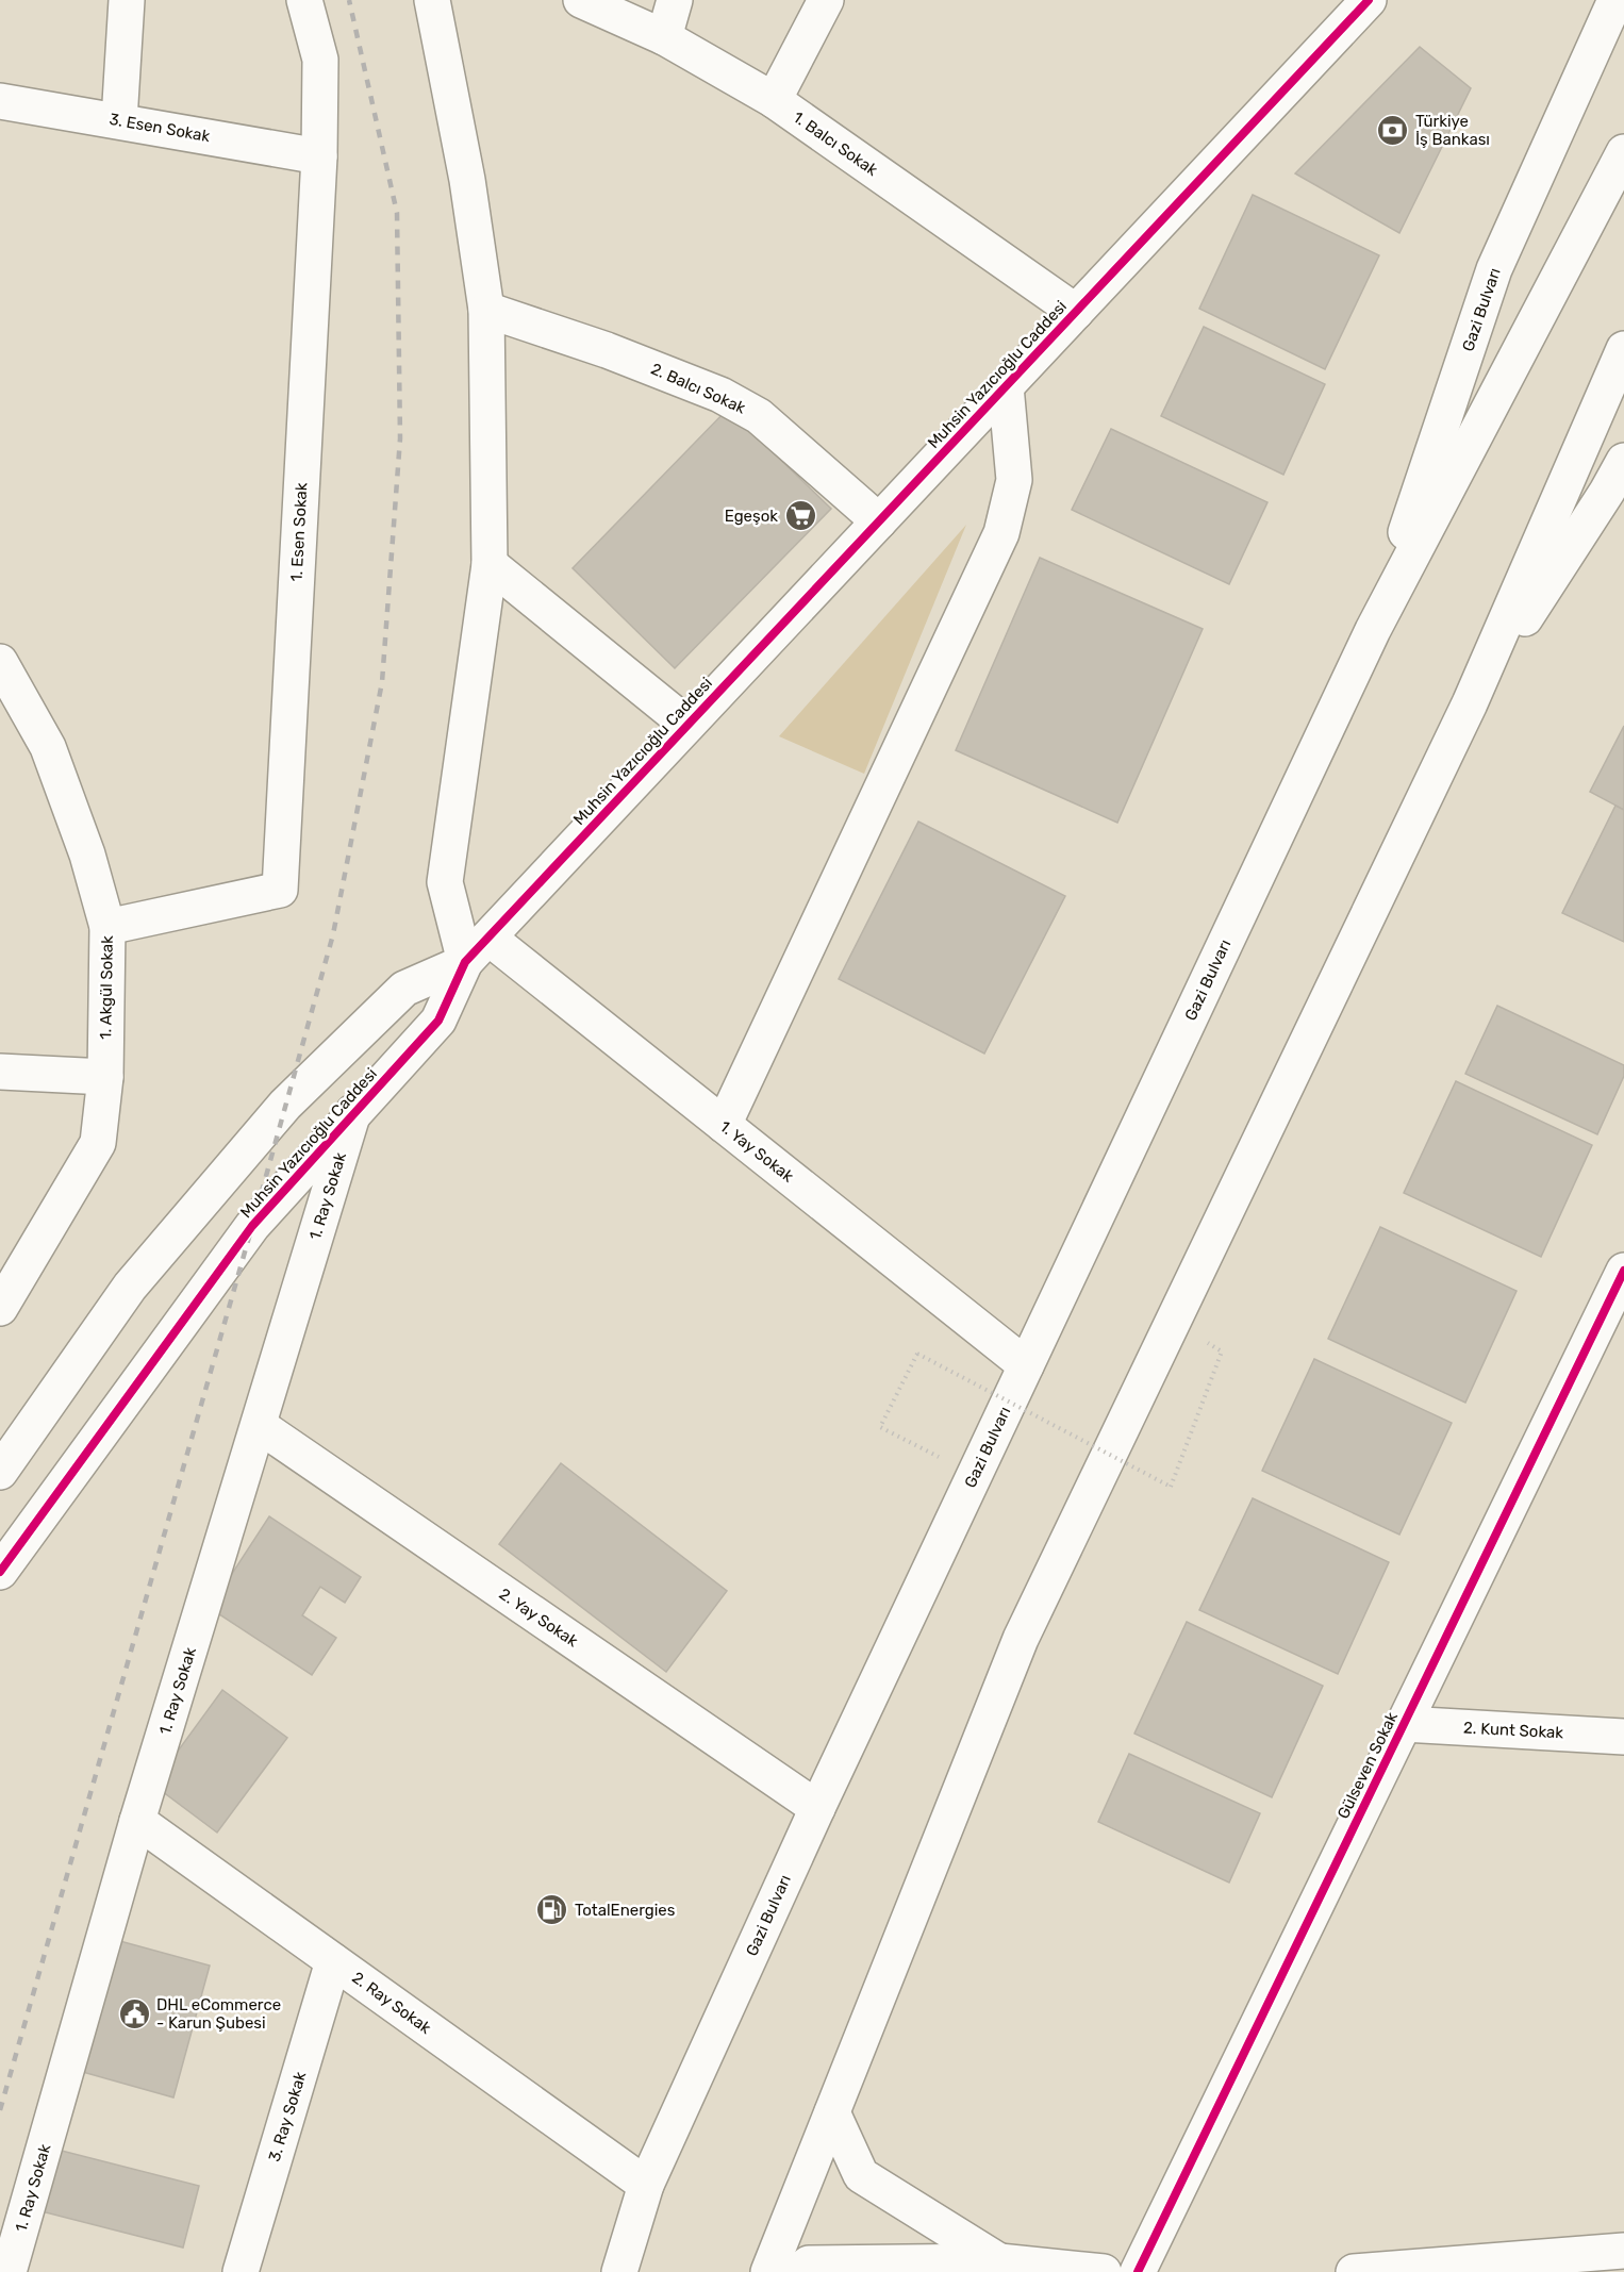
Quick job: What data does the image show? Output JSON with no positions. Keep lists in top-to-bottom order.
{
  "streets": {
    "main road": [
      "3. Esen Sokak",
      "1. Balcı Sokak",
      "Gazi Bulvarı",
      "Muhsin Yazıcıoğlu Caddesi",
      "2. Balcı Sokak",
      "1. Esen Sokak",
      "1. Akgül Sokak",
      "1. Yay Sokak",
      "1. Ray Sokak",
      "2. Yay Sokak",
      "2. Kunt Sokak",
      "Gülseven Sokak",
      "2. Ray Sokak",
      "3. Ray Sokak"
    ]
  },
  "crossings": [
    ["3. Esen Sokak", "1. Esen Sokak"],
    ["1. Balcı Sokak", "Muhsin Yazıcıoğlu Caddesi"],
    ["Gazi Bulvarı", "1. Yay Sokak"],
    ["Gazi Bulvarı", "2. Yay Sokak"],
    ["Gazi Bulvarı", "2. Ray Sokak"],
    ["Muhsin Yazıcıoğlu Caddesi", "2. Balcı Sokak"],
    ["Muhsin Yazıcıoğlu Caddesi", "1. Yay Sokak"],
    ["Muhsin Yazıcıoğlu Caddesi", "1. Ray Sokak"],
    ["1. Esen Sokak", "1. Akgül Sokak"],
    ["1. Ray Sokak", "2. Yay Sokak"],
    ["1. Ray Sokak", "2. Ray Sokak"],
    ["2. Kunt Sokak", "Gülseven Sokak"],
    ["2. Ray Sokak", "3. Ray Sokak"]
  ],
  "places": {
    "bank": ["Türkiye İş Bankası"],
    "supermarket": ["Egeşok"],
    "fuel station": ["TotalEnergies"],
    "public building": ["DHL eCommerce - Karun Şubesi"]
  }
}
